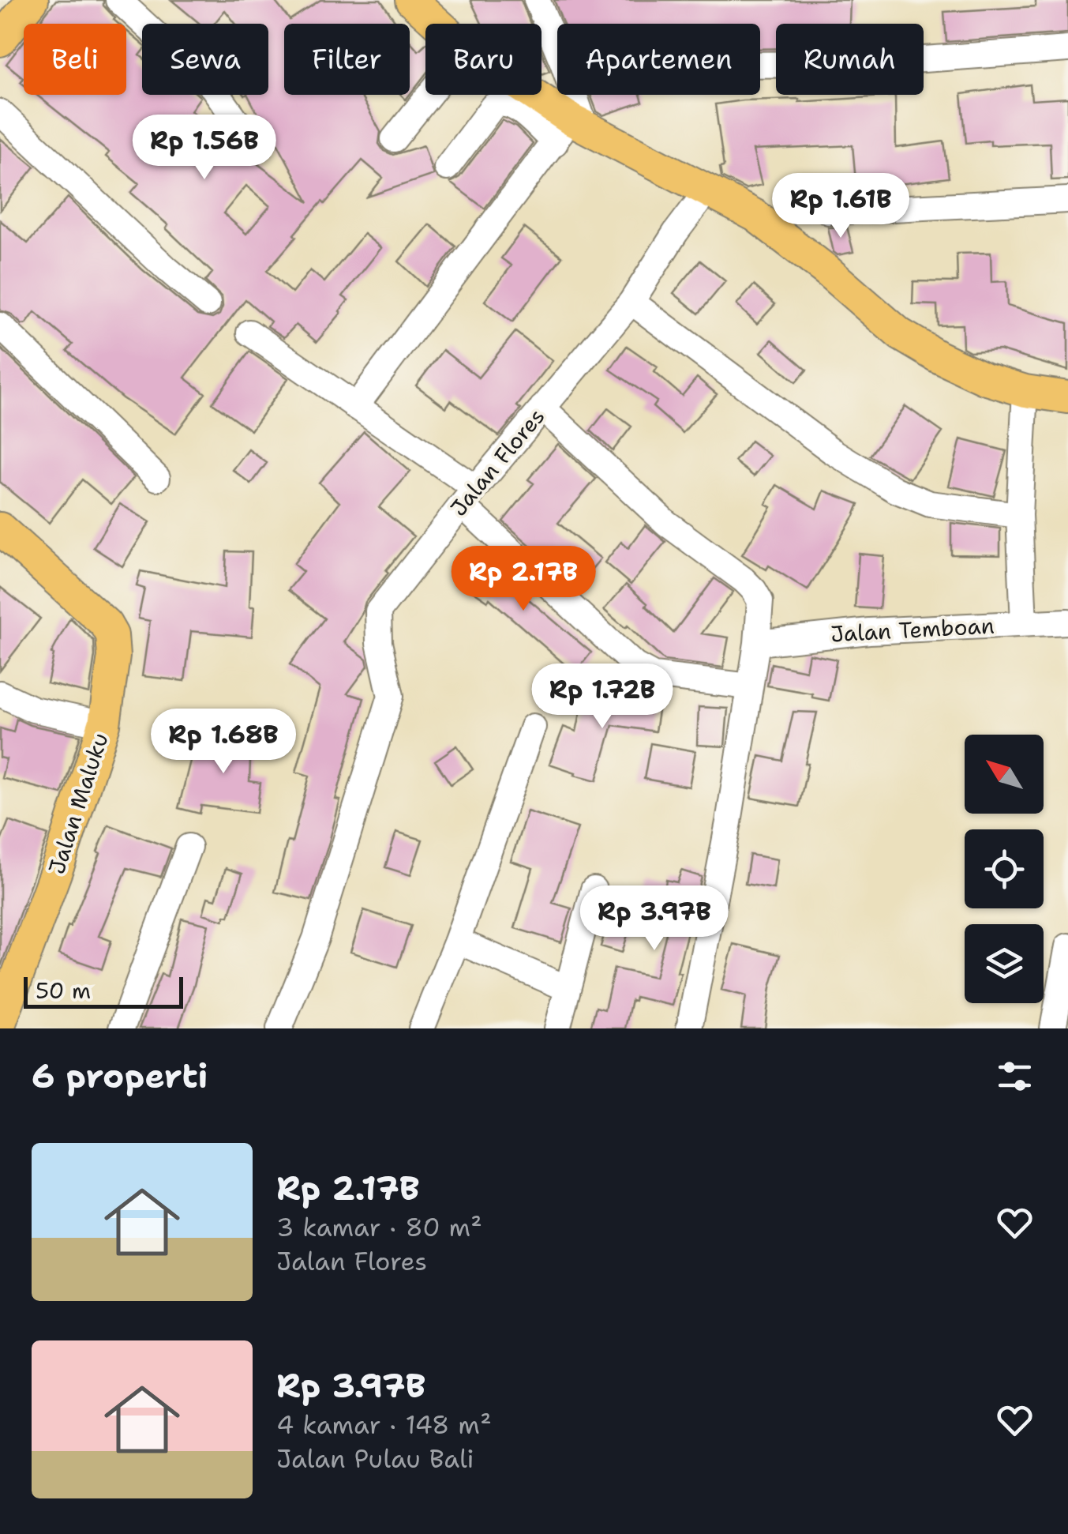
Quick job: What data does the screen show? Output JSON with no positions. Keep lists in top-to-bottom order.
{
  "streets": {
    "main road": ["Jalan Maluku"],
    "street": ["Jalan Flores", "Jalan Temboan"]
  },
  "scale_bar": "50 m",
  "north": "top left",
  "page": {
    "chip": [
      "Beli",
      "Sewa",
      "Filter",
      "Baru",
      "Apartemen",
      "Rumah"
    ],
    "price": [
      "Rp 1.56B",
      "Rp 1.61B",
      "Rp 2.17B",
      "Rp 1.72B",
      "Rp 1.68B",
      "Rp 3.97B"
    ],
    "scale": "50 m",
    "heading": "6 properti",
    "list": [
      {
        "name": "Rp 2.17B",
        "note": "3 kamar · 80 m² · Jalan Flores"
      },
      {
        "name": "Rp 3.97B",
        "note": "4 kamar · 148 m² · Jalan Pulau Bali"
      }
    ]
  }
}
